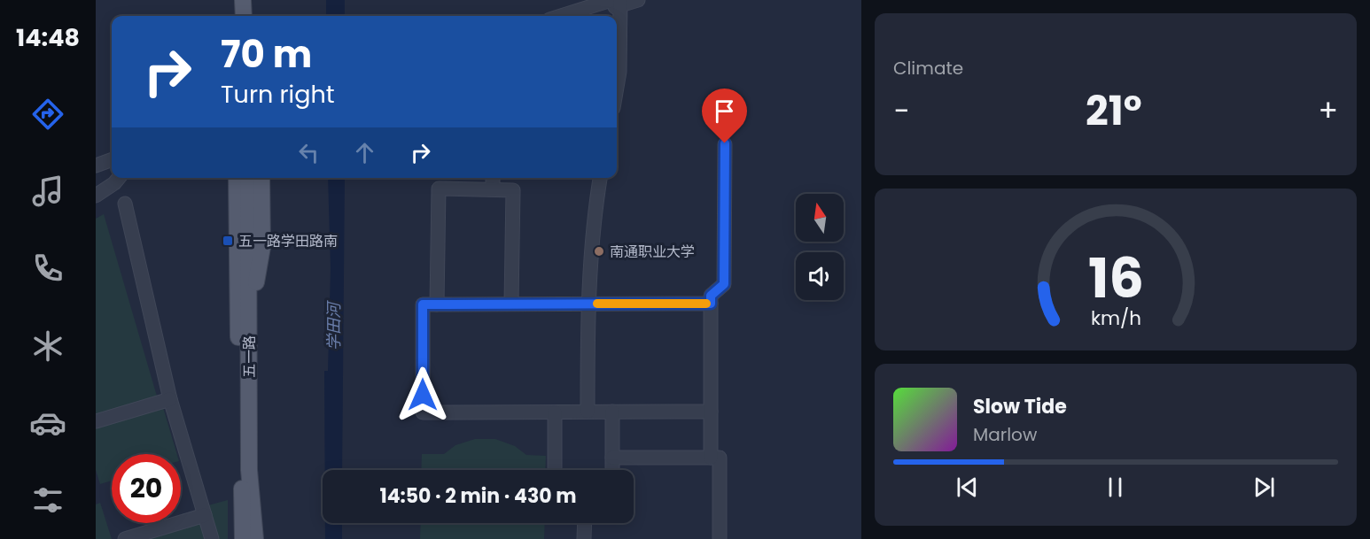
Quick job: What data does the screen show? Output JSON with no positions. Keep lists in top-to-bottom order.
{
  "streets": {
    "main road": ["五一路"]
  },
  "water": ["学田河"],
  "places": {
    "transit": ["五一路学田路南"],
    "other": ["南通职业大学"]
  },
  "north": "top",
  "page": {
    "tabs": "14:48",
    "tile": "Climate",
    "turn": ["70 m", "Turn right"],
    "heat": ["−", "21°", "+"],
    "song": ["Slow Tide", "Marlow"],
    "limit": "20",
    "trip": "14:50 · 2 min · 430 m",
    "gauge": ["16", "km/h"]
  }
}
